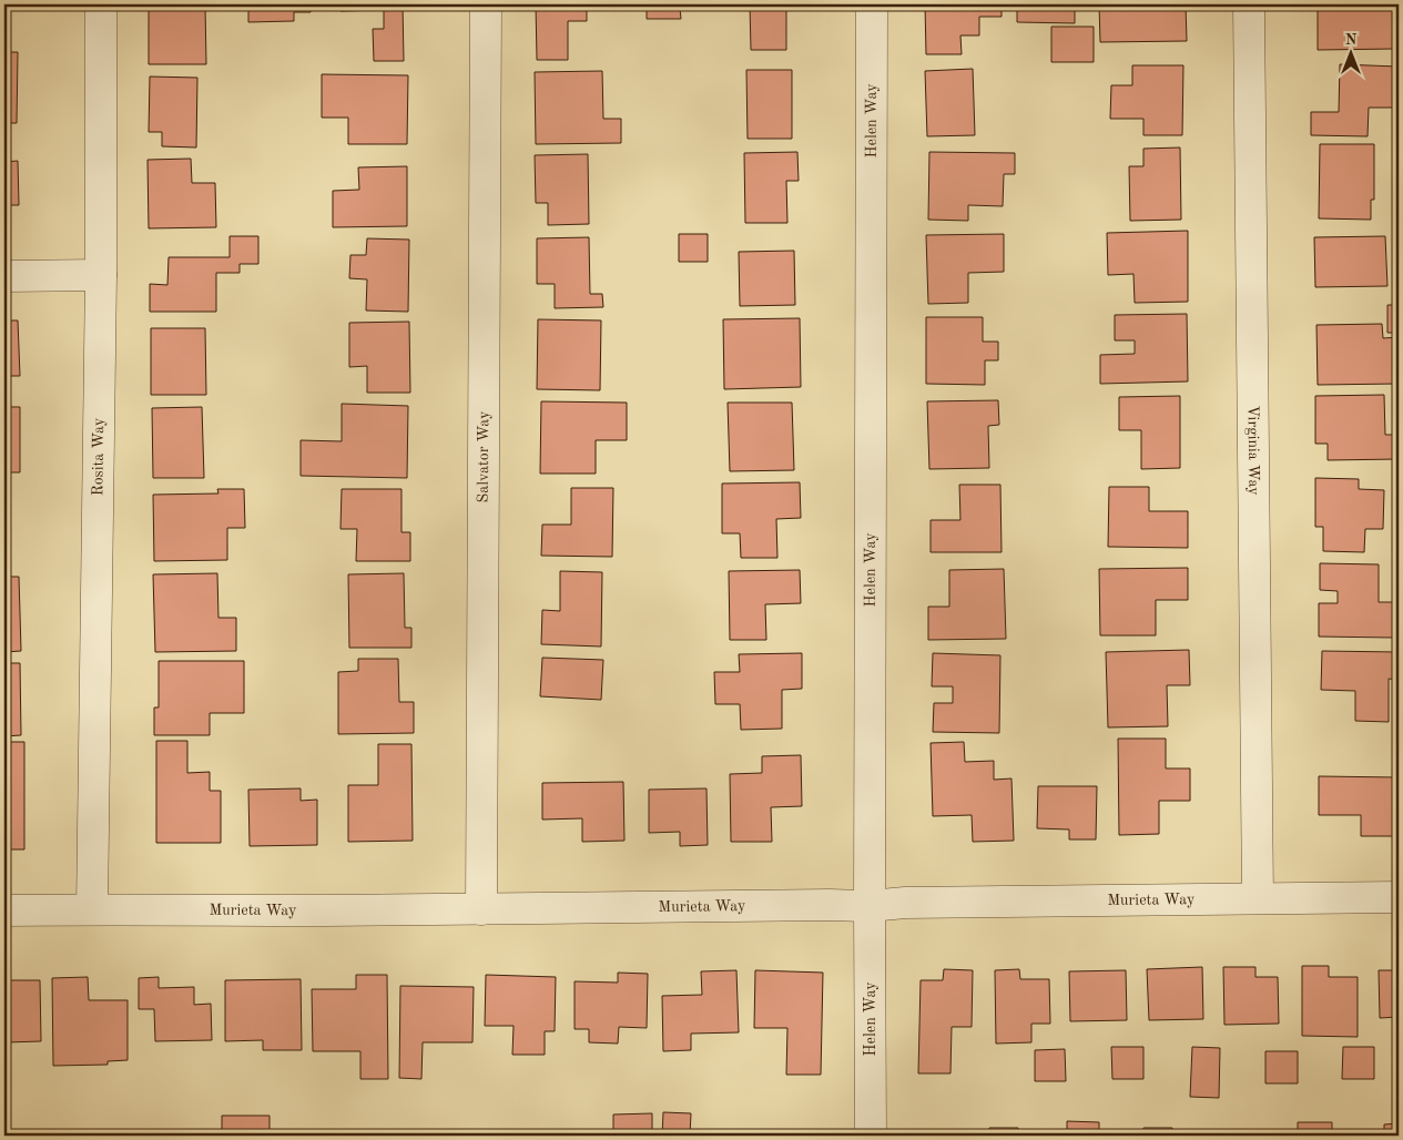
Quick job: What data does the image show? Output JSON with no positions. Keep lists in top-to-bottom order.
{
  "streets": {
    "street": [
      "Helen Way",
      "Virginia Way",
      "Rosita Way",
      "Salvator Way",
      "Murieta Way"
    ]
  },
  "crossings": [
    ["Helen Way", "Murieta Way"],
    ["Virginia Way", "Murieta Way"],
    ["Rosita Way", "Murieta Way"],
    ["Salvator Way", "Murieta Way"]
  ],
  "north": "top"
}
